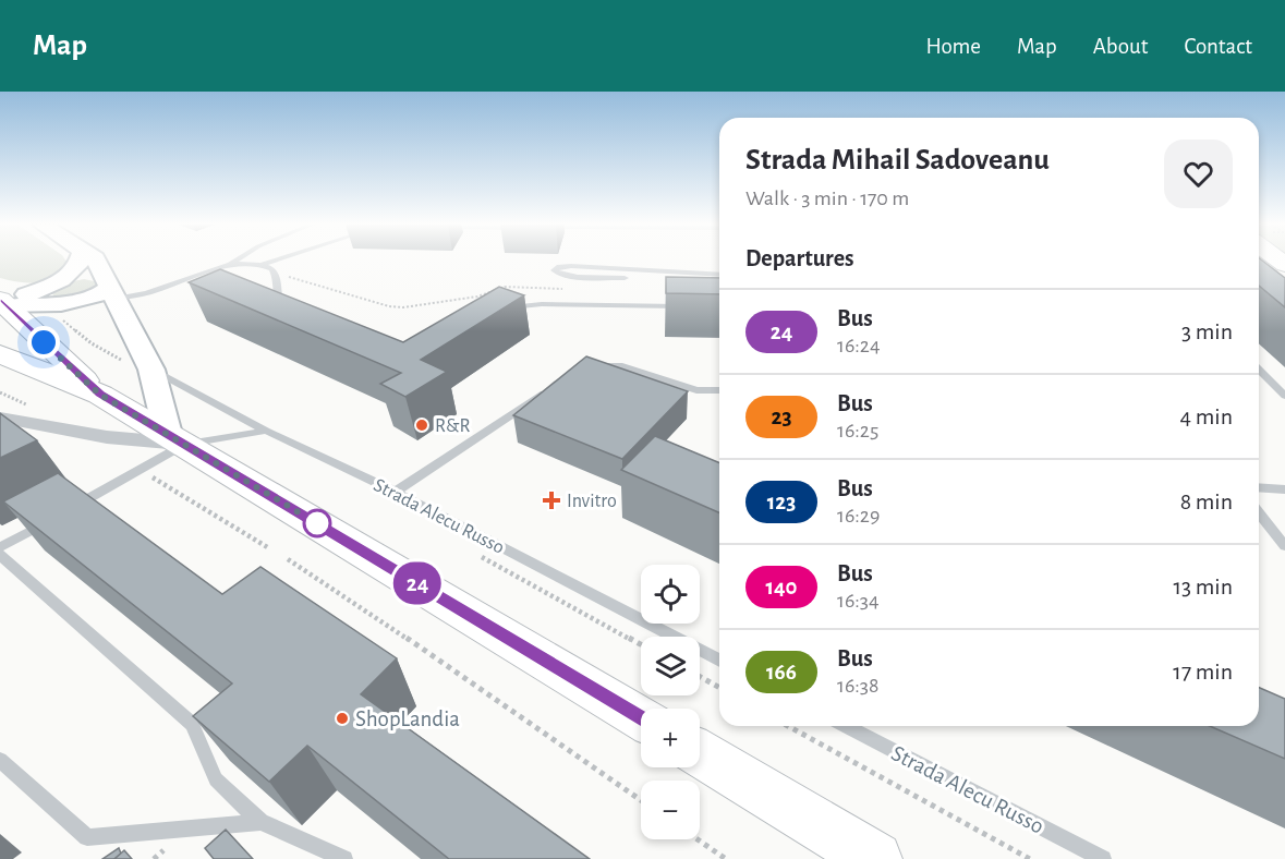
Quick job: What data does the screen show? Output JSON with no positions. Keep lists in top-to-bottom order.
{
  "streets": {
    "lane": ["Strada Alecu Russo"]
  },
  "places": {
    "other": ["R&R", "ShopLandia"],
    "health": ["Invitro"]
  },
  "lines": ["bus line 24"],
  "page": {
    "header": "Map",
    "nav": [
      "Home",
      "Map",
      "About",
      "Contact"
    ],
    "on_map": "24",
    "heading": [
      ["Strada Mihail Sadoveanu", "Walk · 3 min · 170 m"],
      "Departures"
    ],
    "list": [
      {
        "mark": "24",
        "name": "Bus",
        "note": "16:24",
        "value": "3 min"
      },
      {
        "mark": "23",
        "name": "Bus",
        "note": "16:25",
        "value": "4 min"
      },
      {
        "mark": "123",
        "name": "Bus",
        "note": "16:29",
        "value": "8 min"
      },
      {
        "mark": "140",
        "name": "Bus",
        "note": "16:34",
        "value": "13 min"
      },
      {
        "mark": "166",
        "name": "Bus",
        "note": "16:38",
        "value": "17 min"
      }
    ],
    "map_buttons": ["+", "−"]
  }
}
